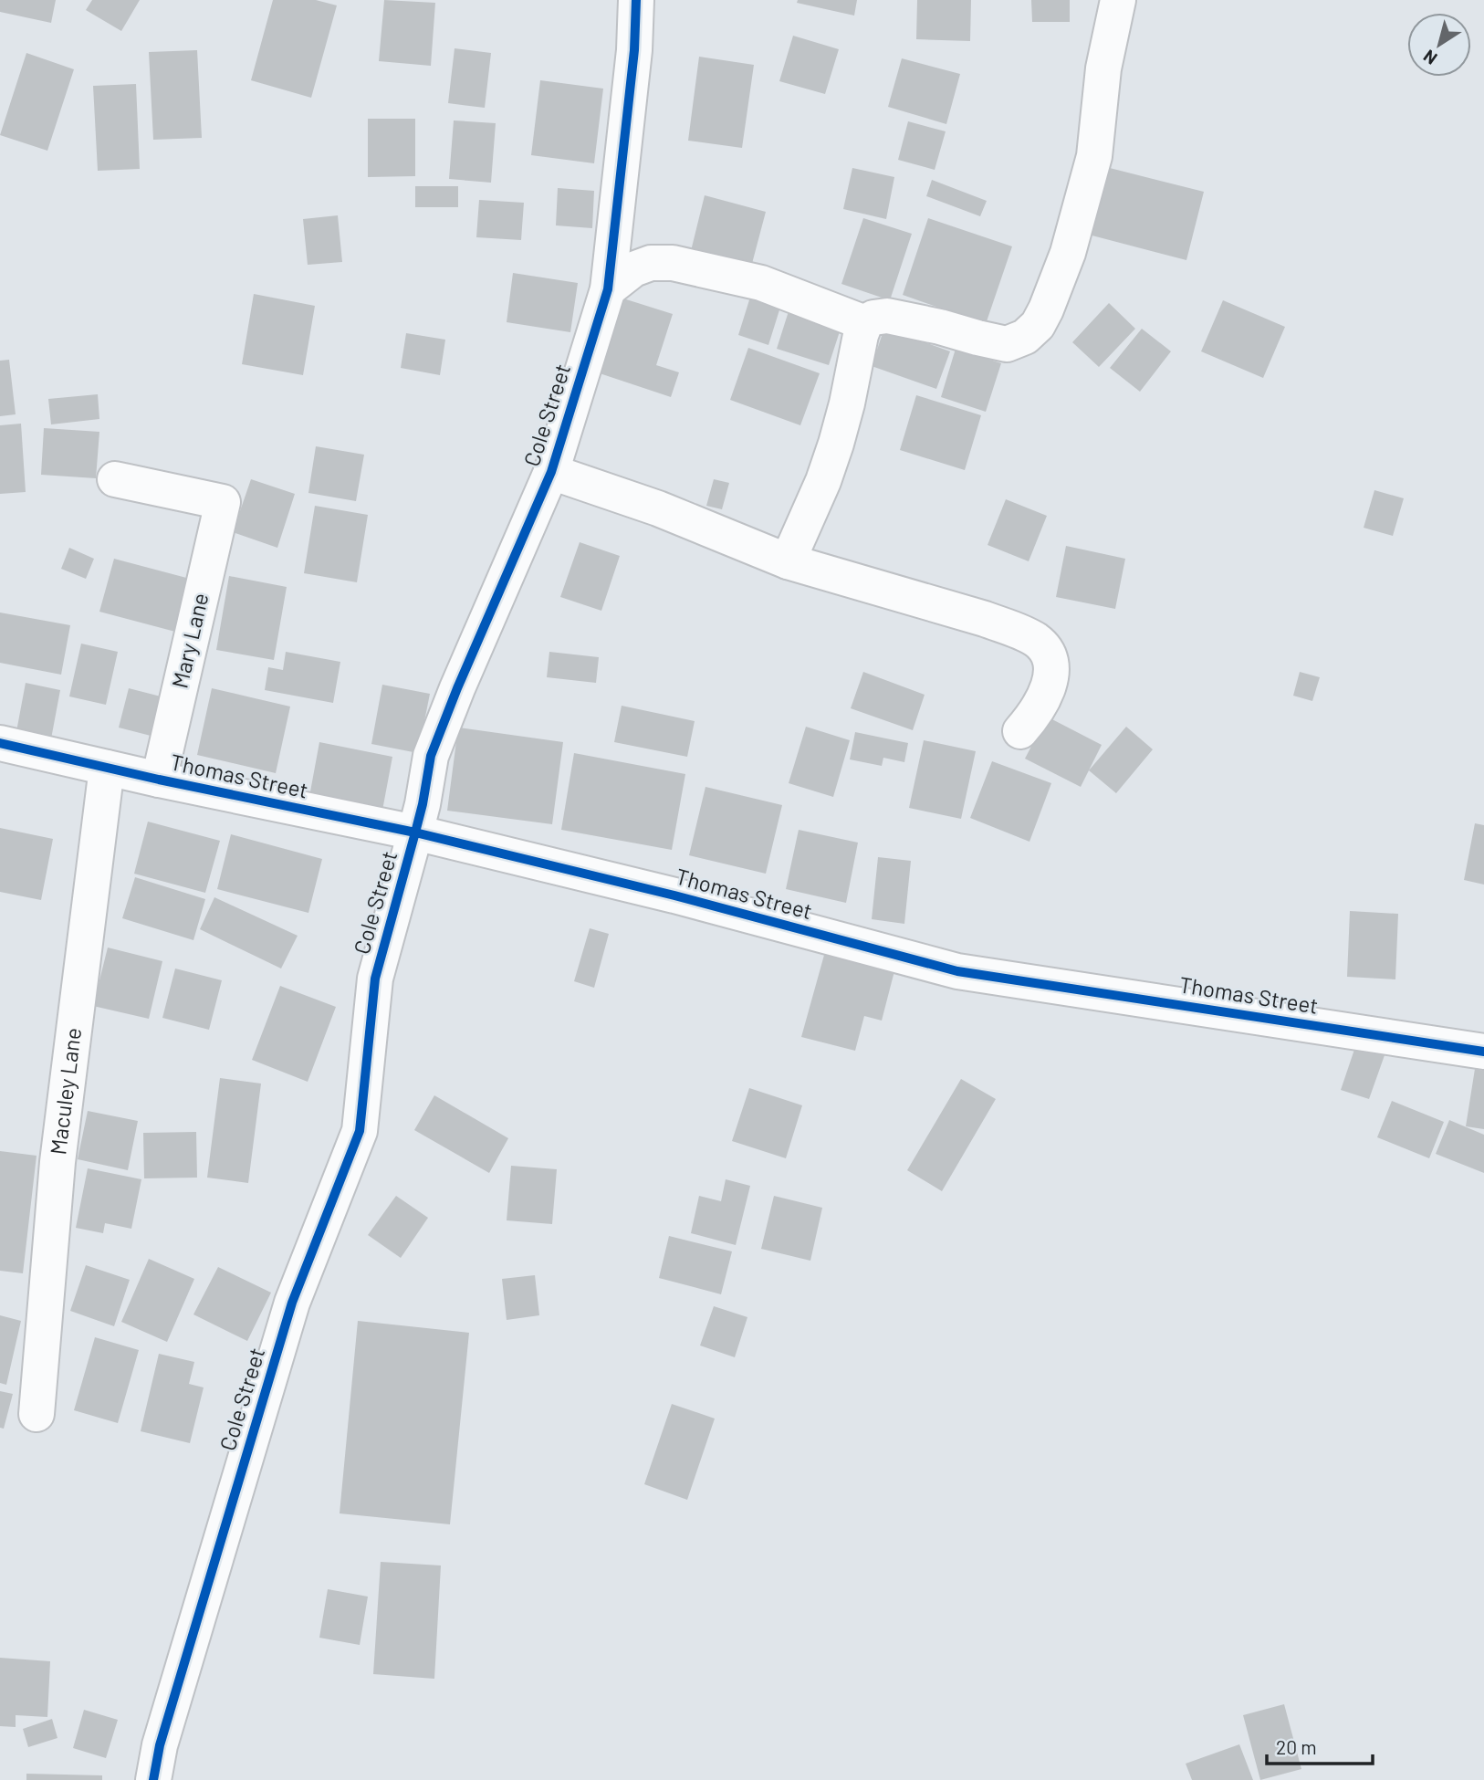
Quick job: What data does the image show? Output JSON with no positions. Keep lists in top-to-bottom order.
{
  "streets": {
    "street": [
      "Cole Street",
      "Mary Lane",
      "Thomas Street",
      "Maculey Lane"
    ]
  },
  "crossings": [
    ["Cole Street", "Thomas Street"],
    ["Mary Lane", "Thomas Street"],
    ["Thomas Street", "Maculey Lane"]
  ],
  "scale_bar": "20 m",
  "north": "bottom left"
}
